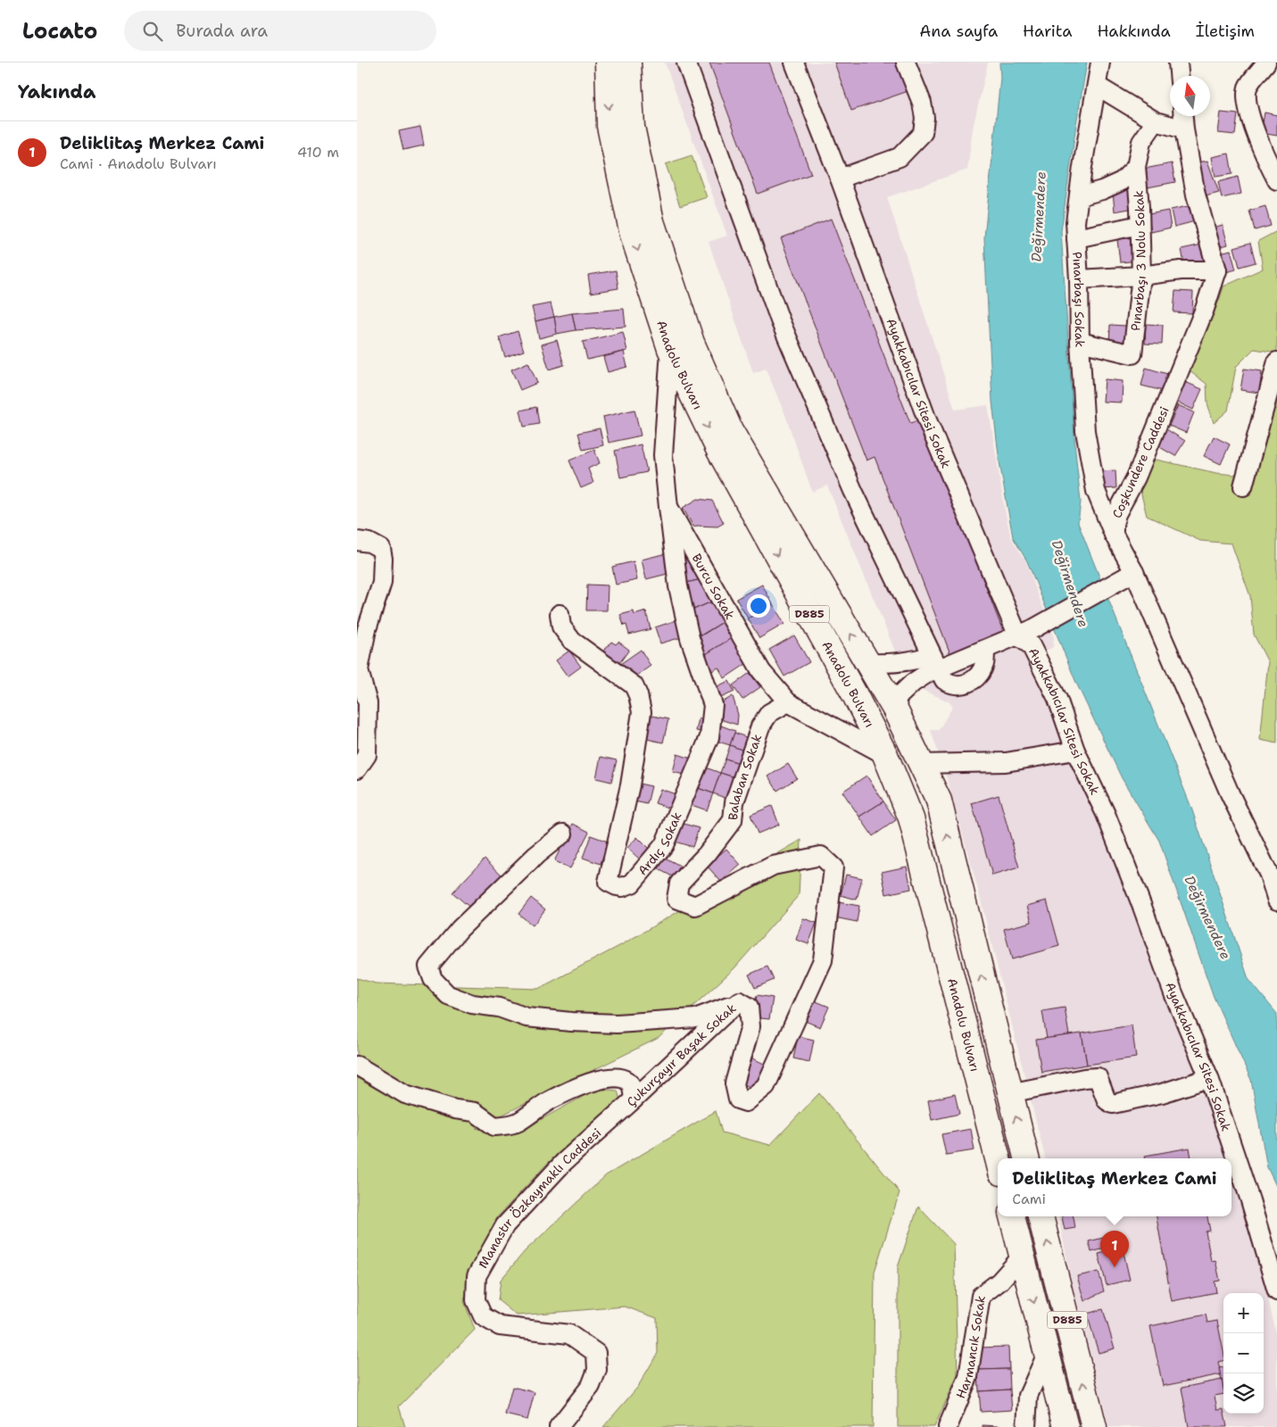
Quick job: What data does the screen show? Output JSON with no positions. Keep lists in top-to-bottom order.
{
  "streets": {
    "highway": ["Anadolu Bulvarı", "D885"],
    "street": [
      "Pınarbaşı 3 Nolu Sokak",
      "Pınarbaşı Sokak",
      "Ayakkabıcılar Sitesi Sokak",
      "Coşkundere Caddesi",
      "Burcu Sokak",
      "Balaban Sokak",
      "Ardıç Sokak",
      "Çukurçayır Başak Sokak",
      "Manastır Özkaymaklı Caddesi",
      "Harmancık Sokak"
    ]
  },
  "crossings": [
    ["Pınarbaşı 3 Nolu Sokak", "Pınarbaşı Sokak"],
    ["Pınarbaşı Sokak", "Coşkundere Caddesi"],
    ["Anadolu Bulvarı", "Burcu Sokak"],
    ["Burcu Sokak", "Balaban Sokak"],
    ["Burcu Sokak", "Ardıç Sokak"],
    ["D885", "Harmancık Sokak"],
    ["Balaban Sokak", "Çukurçayır Başak Sokak"],
    ["Çukurçayır Başak Sokak", "Manastır Özkaymaklı Caddesi"]
  ],
  "water": ["Değirmendere"],
  "north": "top",
  "page": {
    "header": "Locato",
    "search": "Burada ara",
    "nav": [
      "Ana sayfa",
      "Harita",
      "Hakkında",
      "İletişim"
    ],
    "heading": "Yakında",
    "list": [
      {
        "mark": "1",
        "name": "Deliklitaş Merkez Cami",
        "note": "Cami · Anadolu Bulvarı",
        "value": "410 m"
      }
    ],
    "popup": ["Deliklitaş Merkez Cami", "Cami"],
    "pins": "1",
    "map_buttons": ["+", "−"]
  }
}
